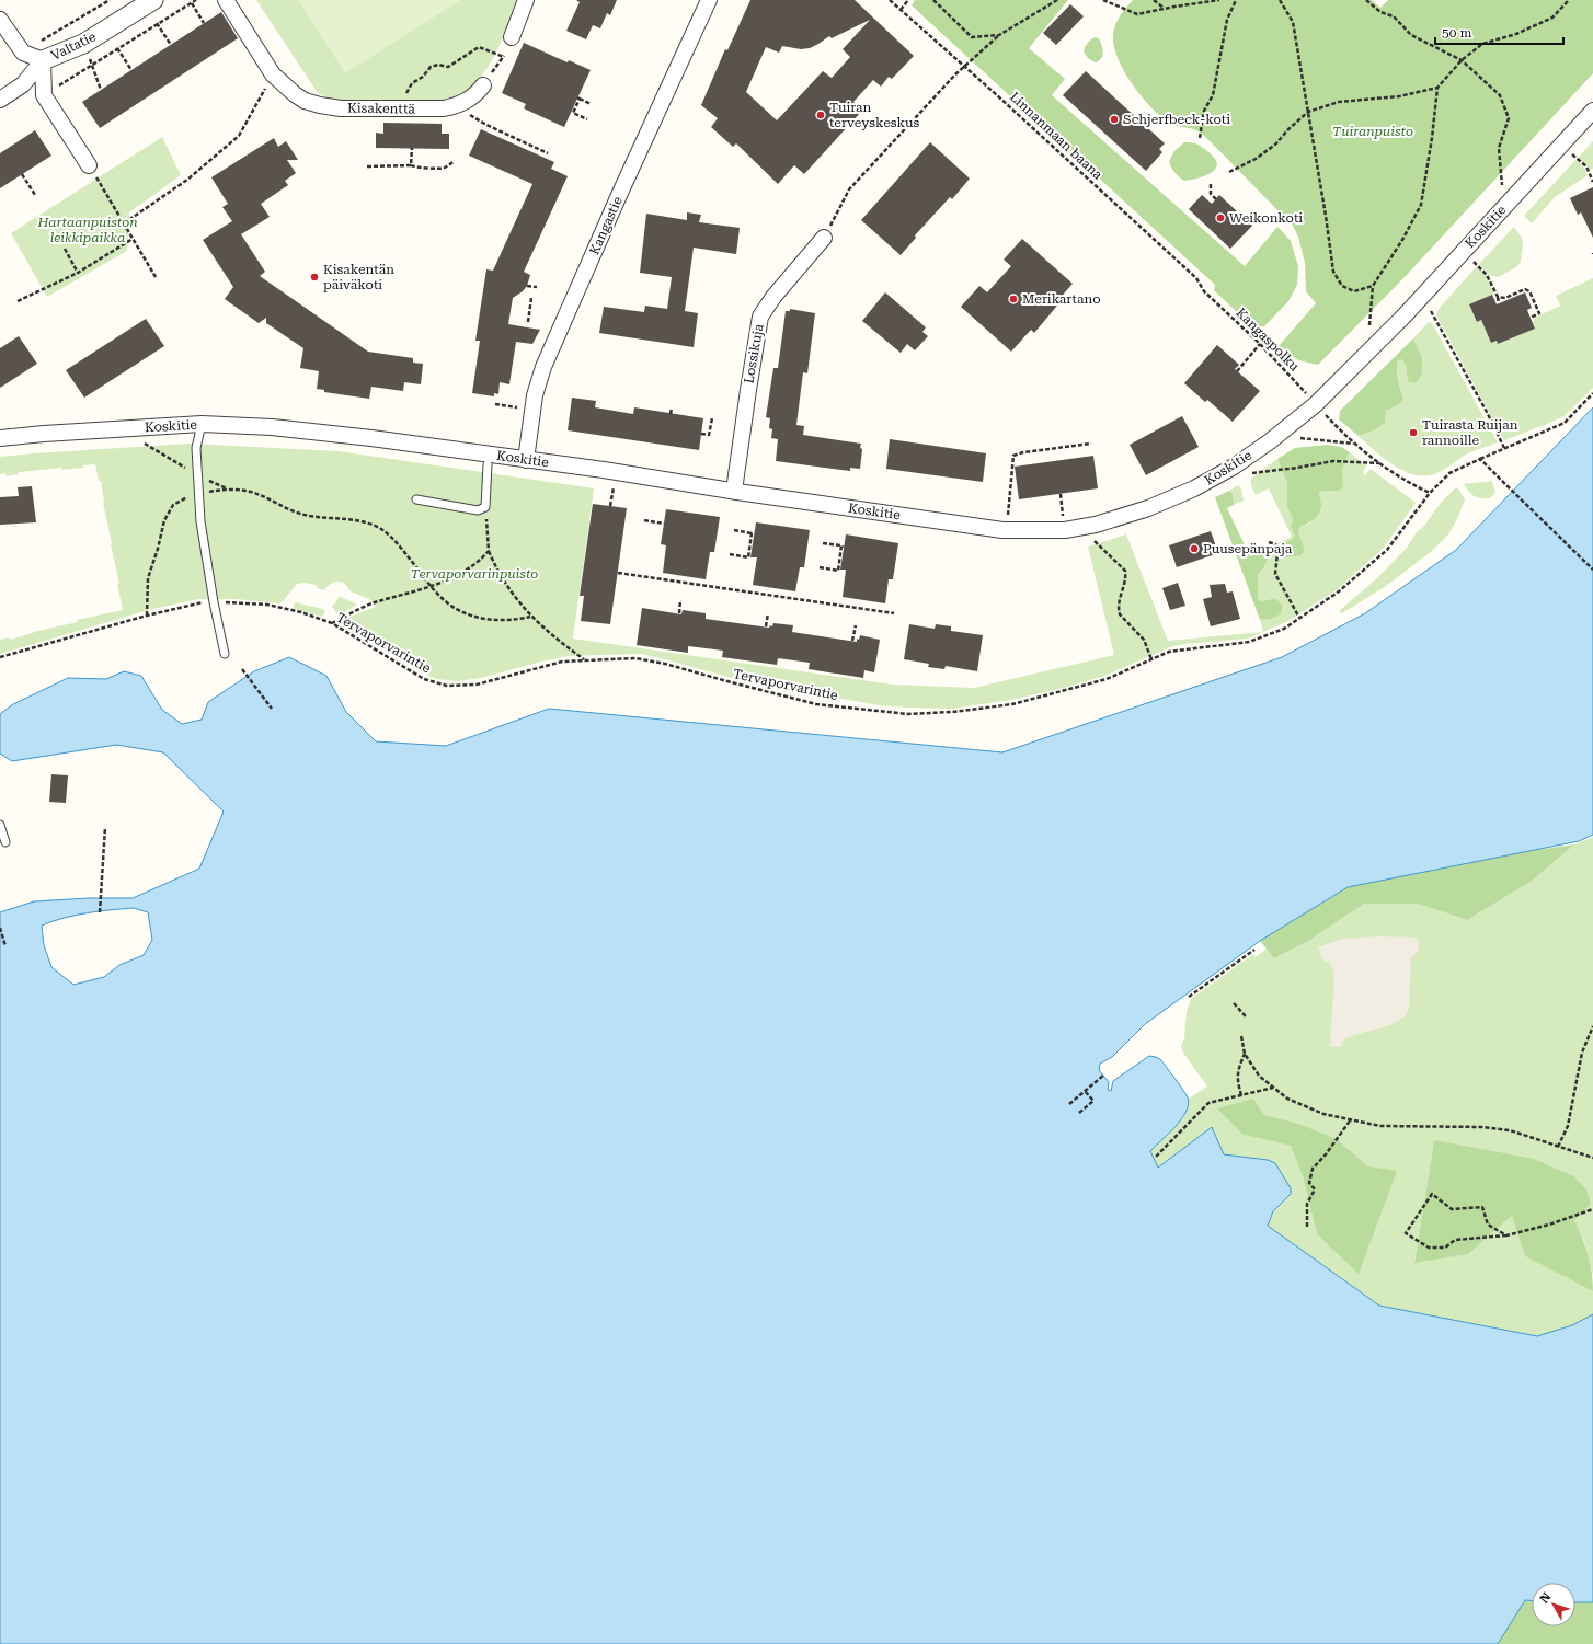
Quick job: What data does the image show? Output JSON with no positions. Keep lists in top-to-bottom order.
{
  "streets": {
    "street": [
      "Valtatie",
      "Kisakenttä",
      "Kangastie",
      "Koskitie",
      "Lossikuja"
    ],
    "path": ["Linnanmaan baana", "Kangaspolku", "Tervaporvarintie"]
  },
  "crossings": [
    ["Linnanmaan baana", "Kangaspolku"],
    ["Kangastie", "Koskitie"],
    ["Koskitie", "Kangaspolku"],
    ["Koskitie", "Lossikuja"]
  ],
  "parks": ["Tuiranpuisto", "Hartaanpuiston leikkipaikka", "Tervaporvarinpuisto"],
  "places": [
    "Tuiran terveyskeskus",
    "Schjerfbeck-koti",
    "Weikonkoti",
    "Kisakentän päiväkoti",
    "Merikartano",
    "Tuirasta Ruijan rannoille",
    "Puusepänpaja"
  ],
  "scale_bar": "50 m",
  "north": "top left"
}
